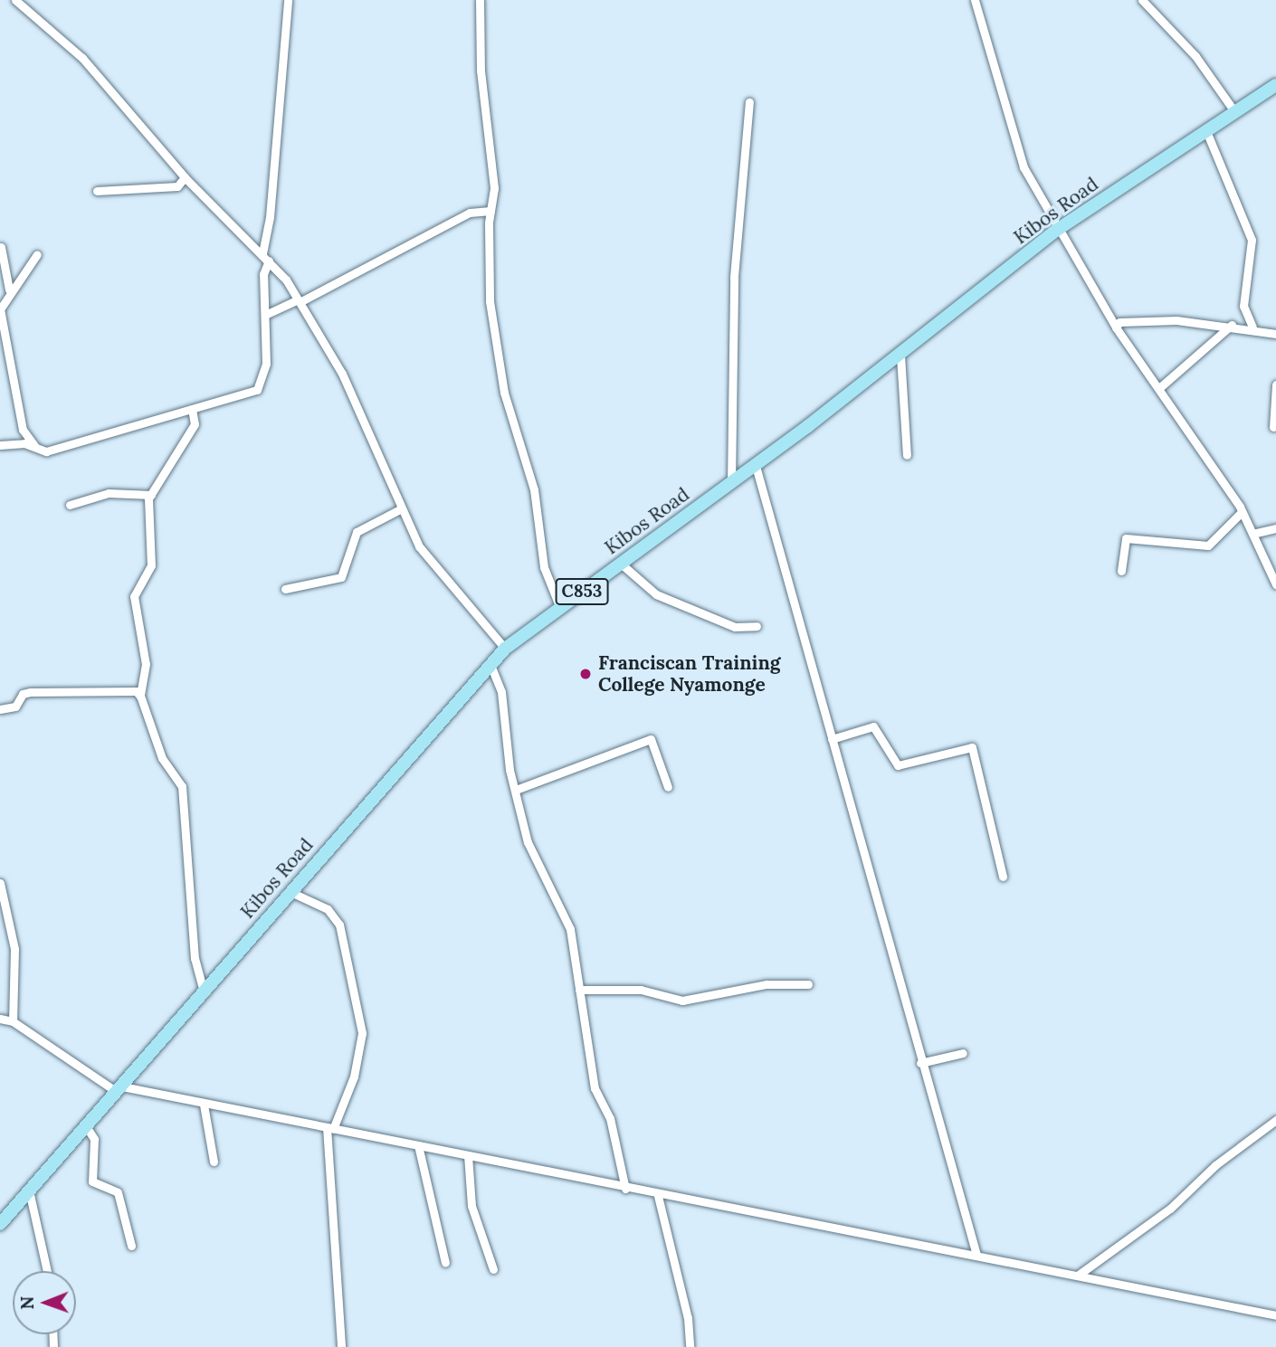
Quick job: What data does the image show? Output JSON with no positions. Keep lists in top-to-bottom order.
{
  "streets": {
    "main road": ["Kibos Road", "C853"]
  },
  "places": ["Franciscan Training College Nyamonge"],
  "north": "left"
}
